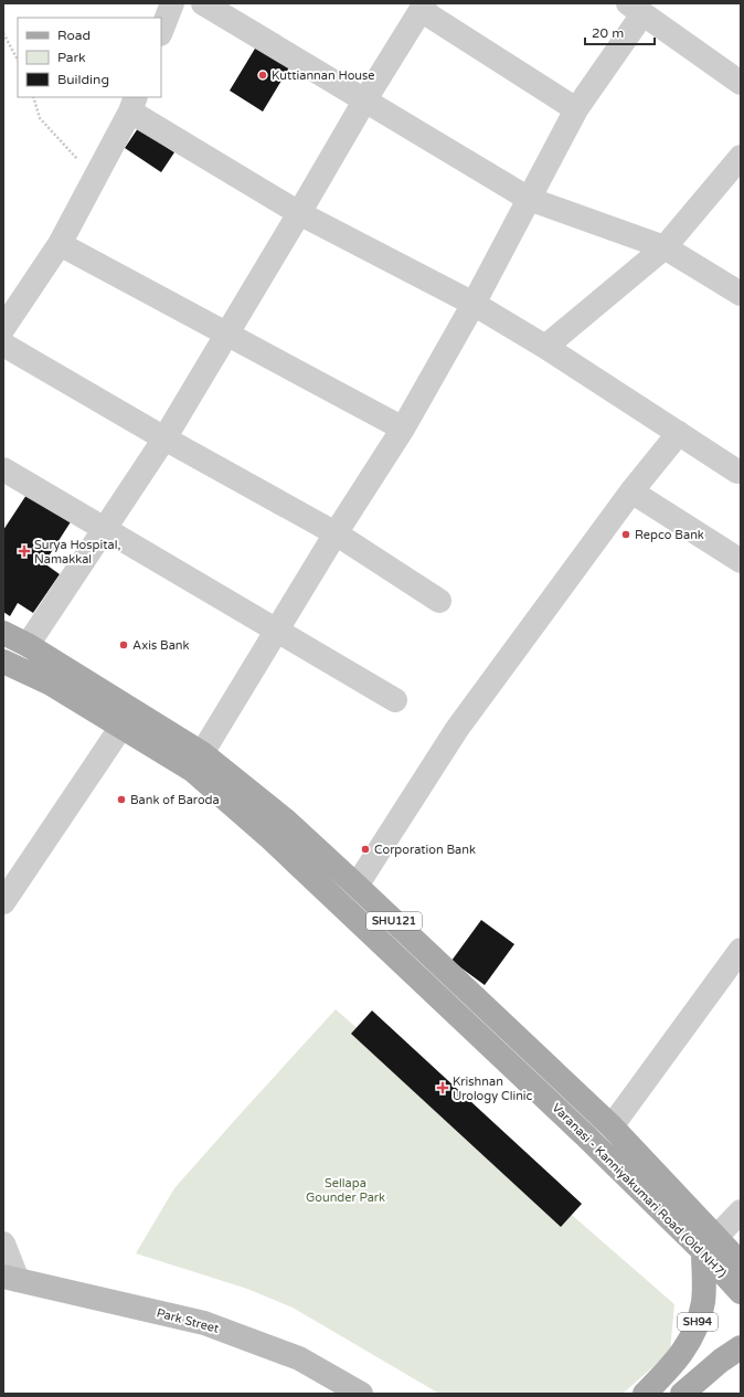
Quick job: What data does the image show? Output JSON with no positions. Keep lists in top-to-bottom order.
{
  "streets": {
    "main road": ["SHU121", "Varanasi - Kanniyakumari Road (Old NH7)", "SH94"],
    "street": ["Park Street"]
  },
  "crossings": [
    ["Varanasi - Kanniyakumari Road (Old NH7)", "SH94"]
  ],
  "parks": ["Sellapa Gounder Park"],
  "places": {
    "other": [
      "Kuttiannan House",
      "Repco Bank",
      "Axis Bank",
      "Bank of Baroda",
      "Corporation Bank"
    ],
    "health": ["Surya Hospital, Namakkal", "Krishnan Urology Clinic"]
  },
  "legend": ["Road", "Park", "Building"],
  "scale_bar": "20 m"
}
